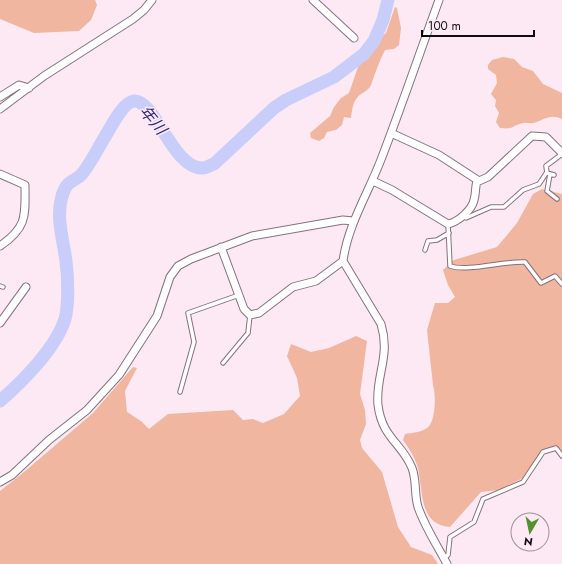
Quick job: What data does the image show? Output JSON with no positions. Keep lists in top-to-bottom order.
{
  "water": ["年川"],
  "scale_bar": "100 m",
  "north": "bottom"
}
